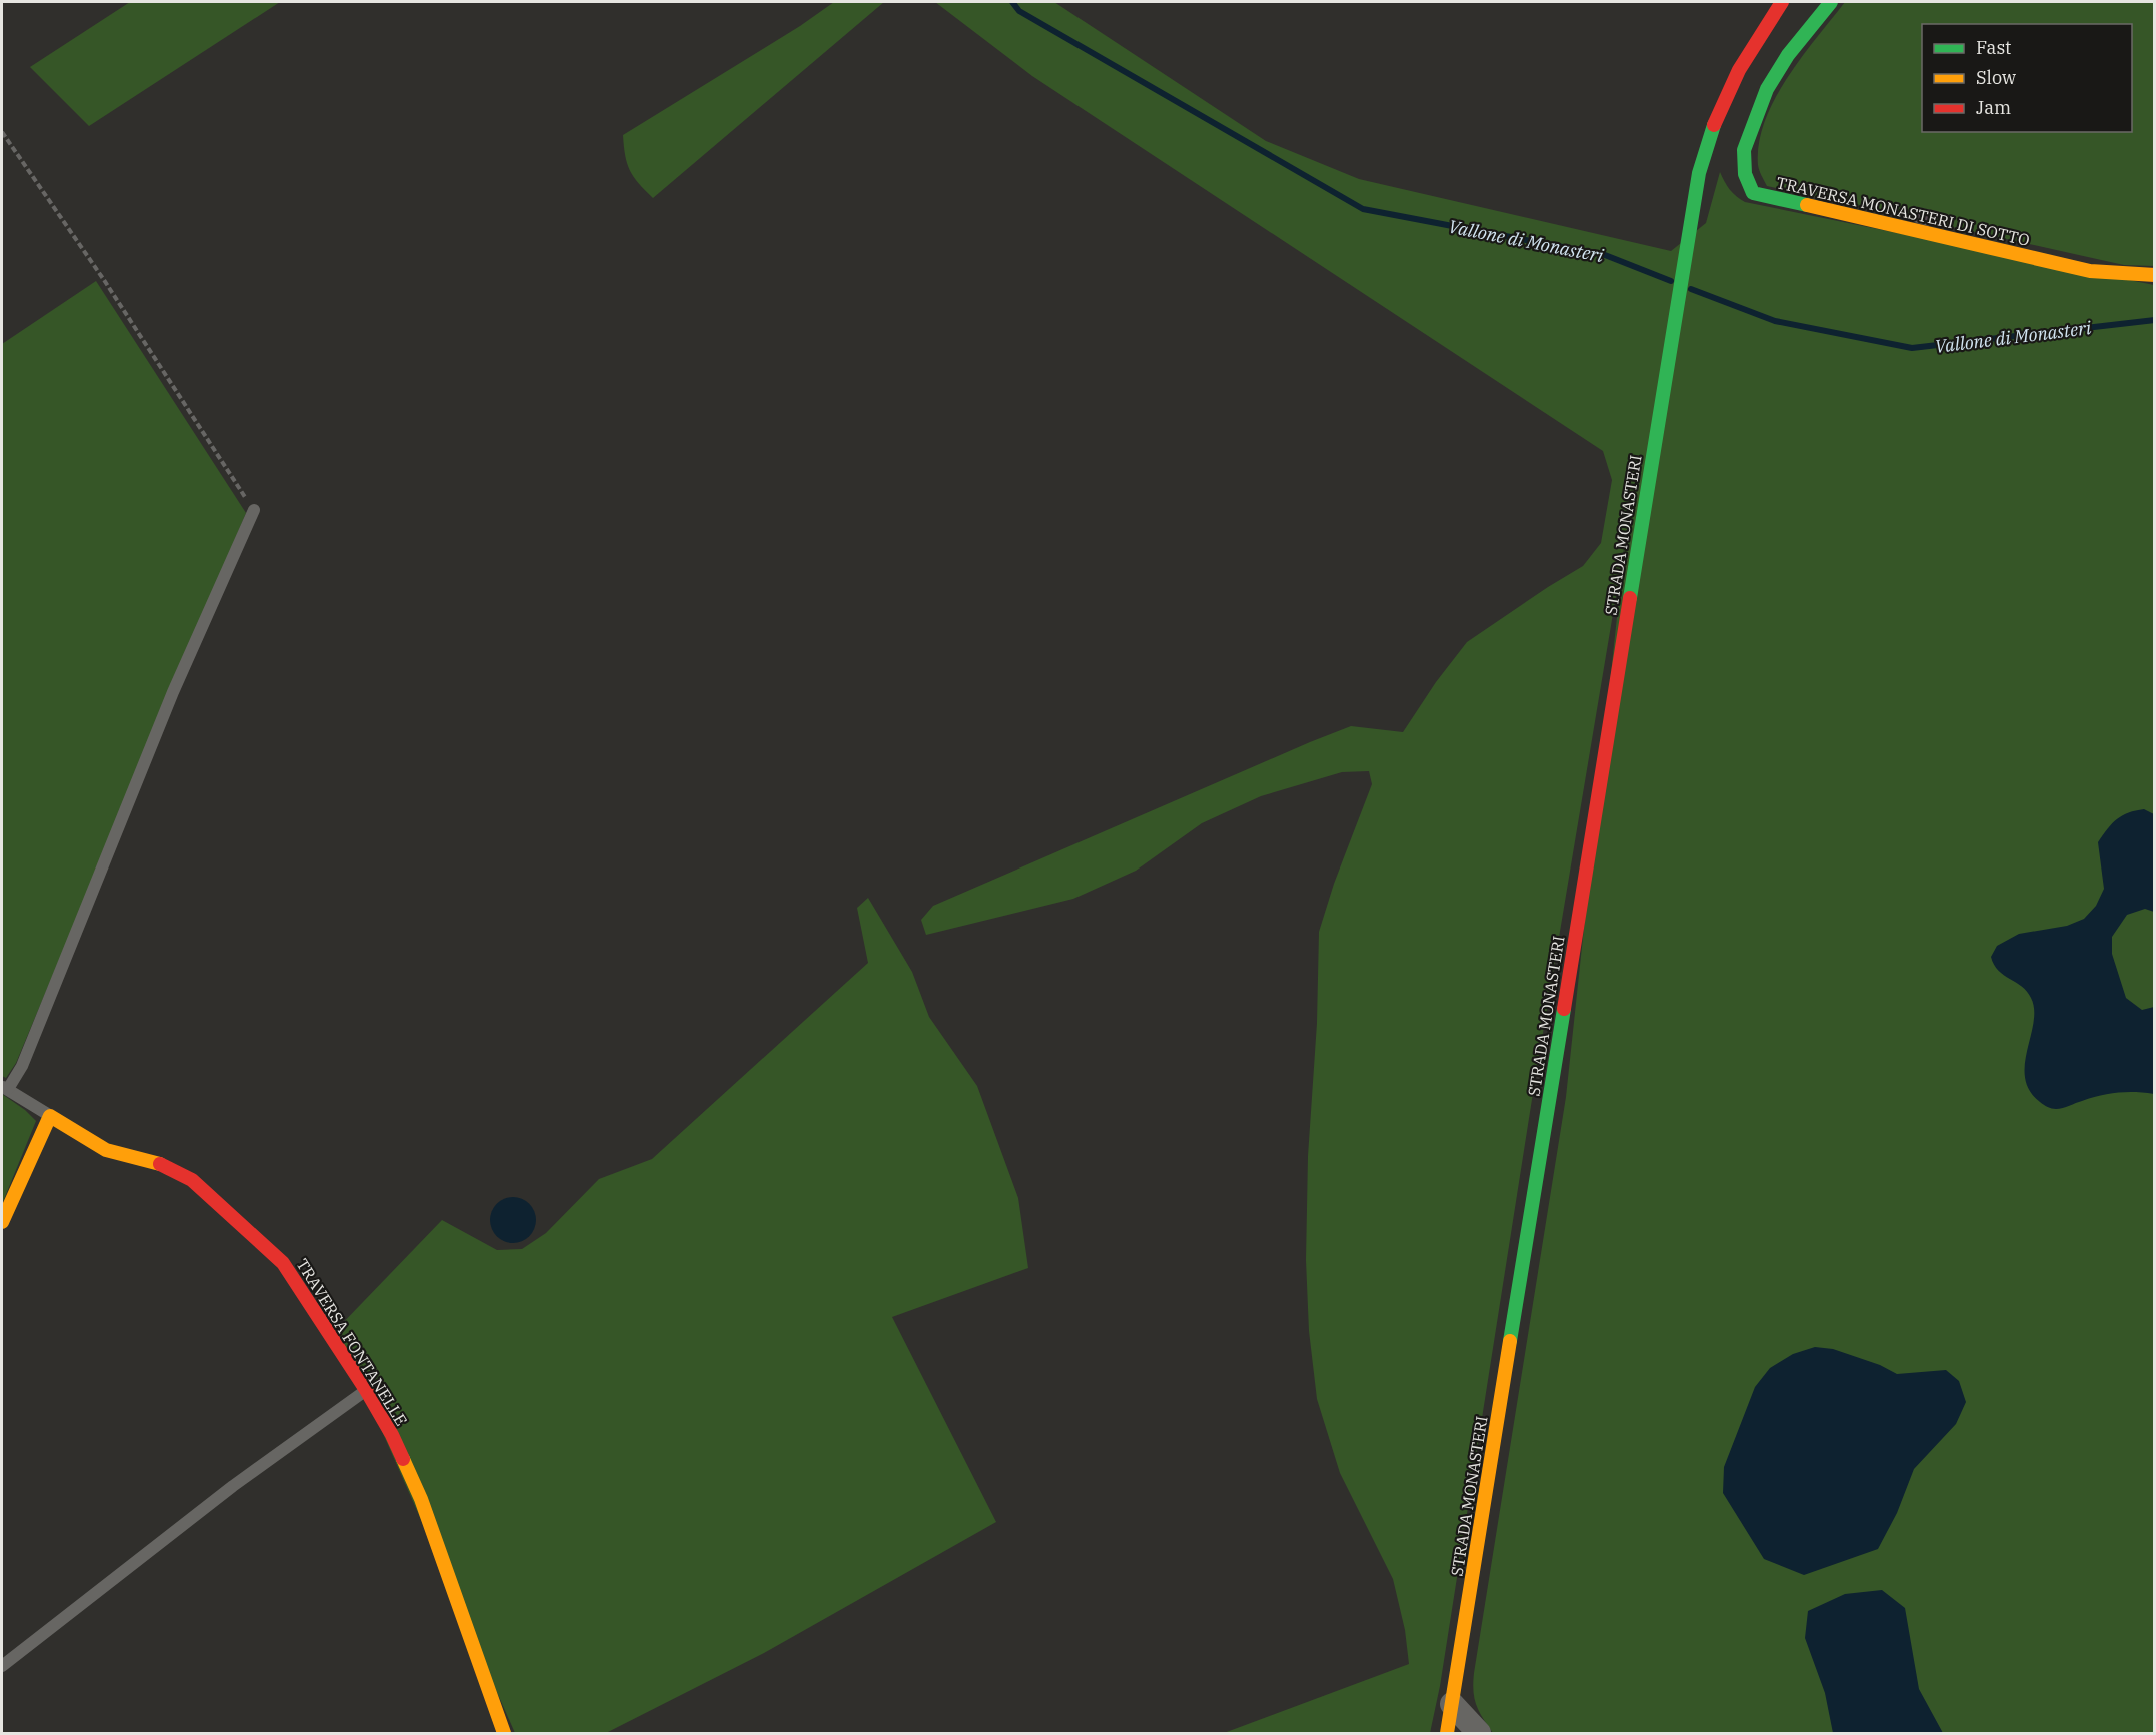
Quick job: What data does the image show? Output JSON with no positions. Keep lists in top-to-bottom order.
{
  "streets": {
    "main road": ["TRAVERSA MONASTERI DI SOTTO", "STRADA MONASTERI", "TRAVERSA FONTANELLE"]
  },
  "water": ["Vallone di Monasteri"],
  "legend": ["Fast", "Slow", "Jam"]
}
